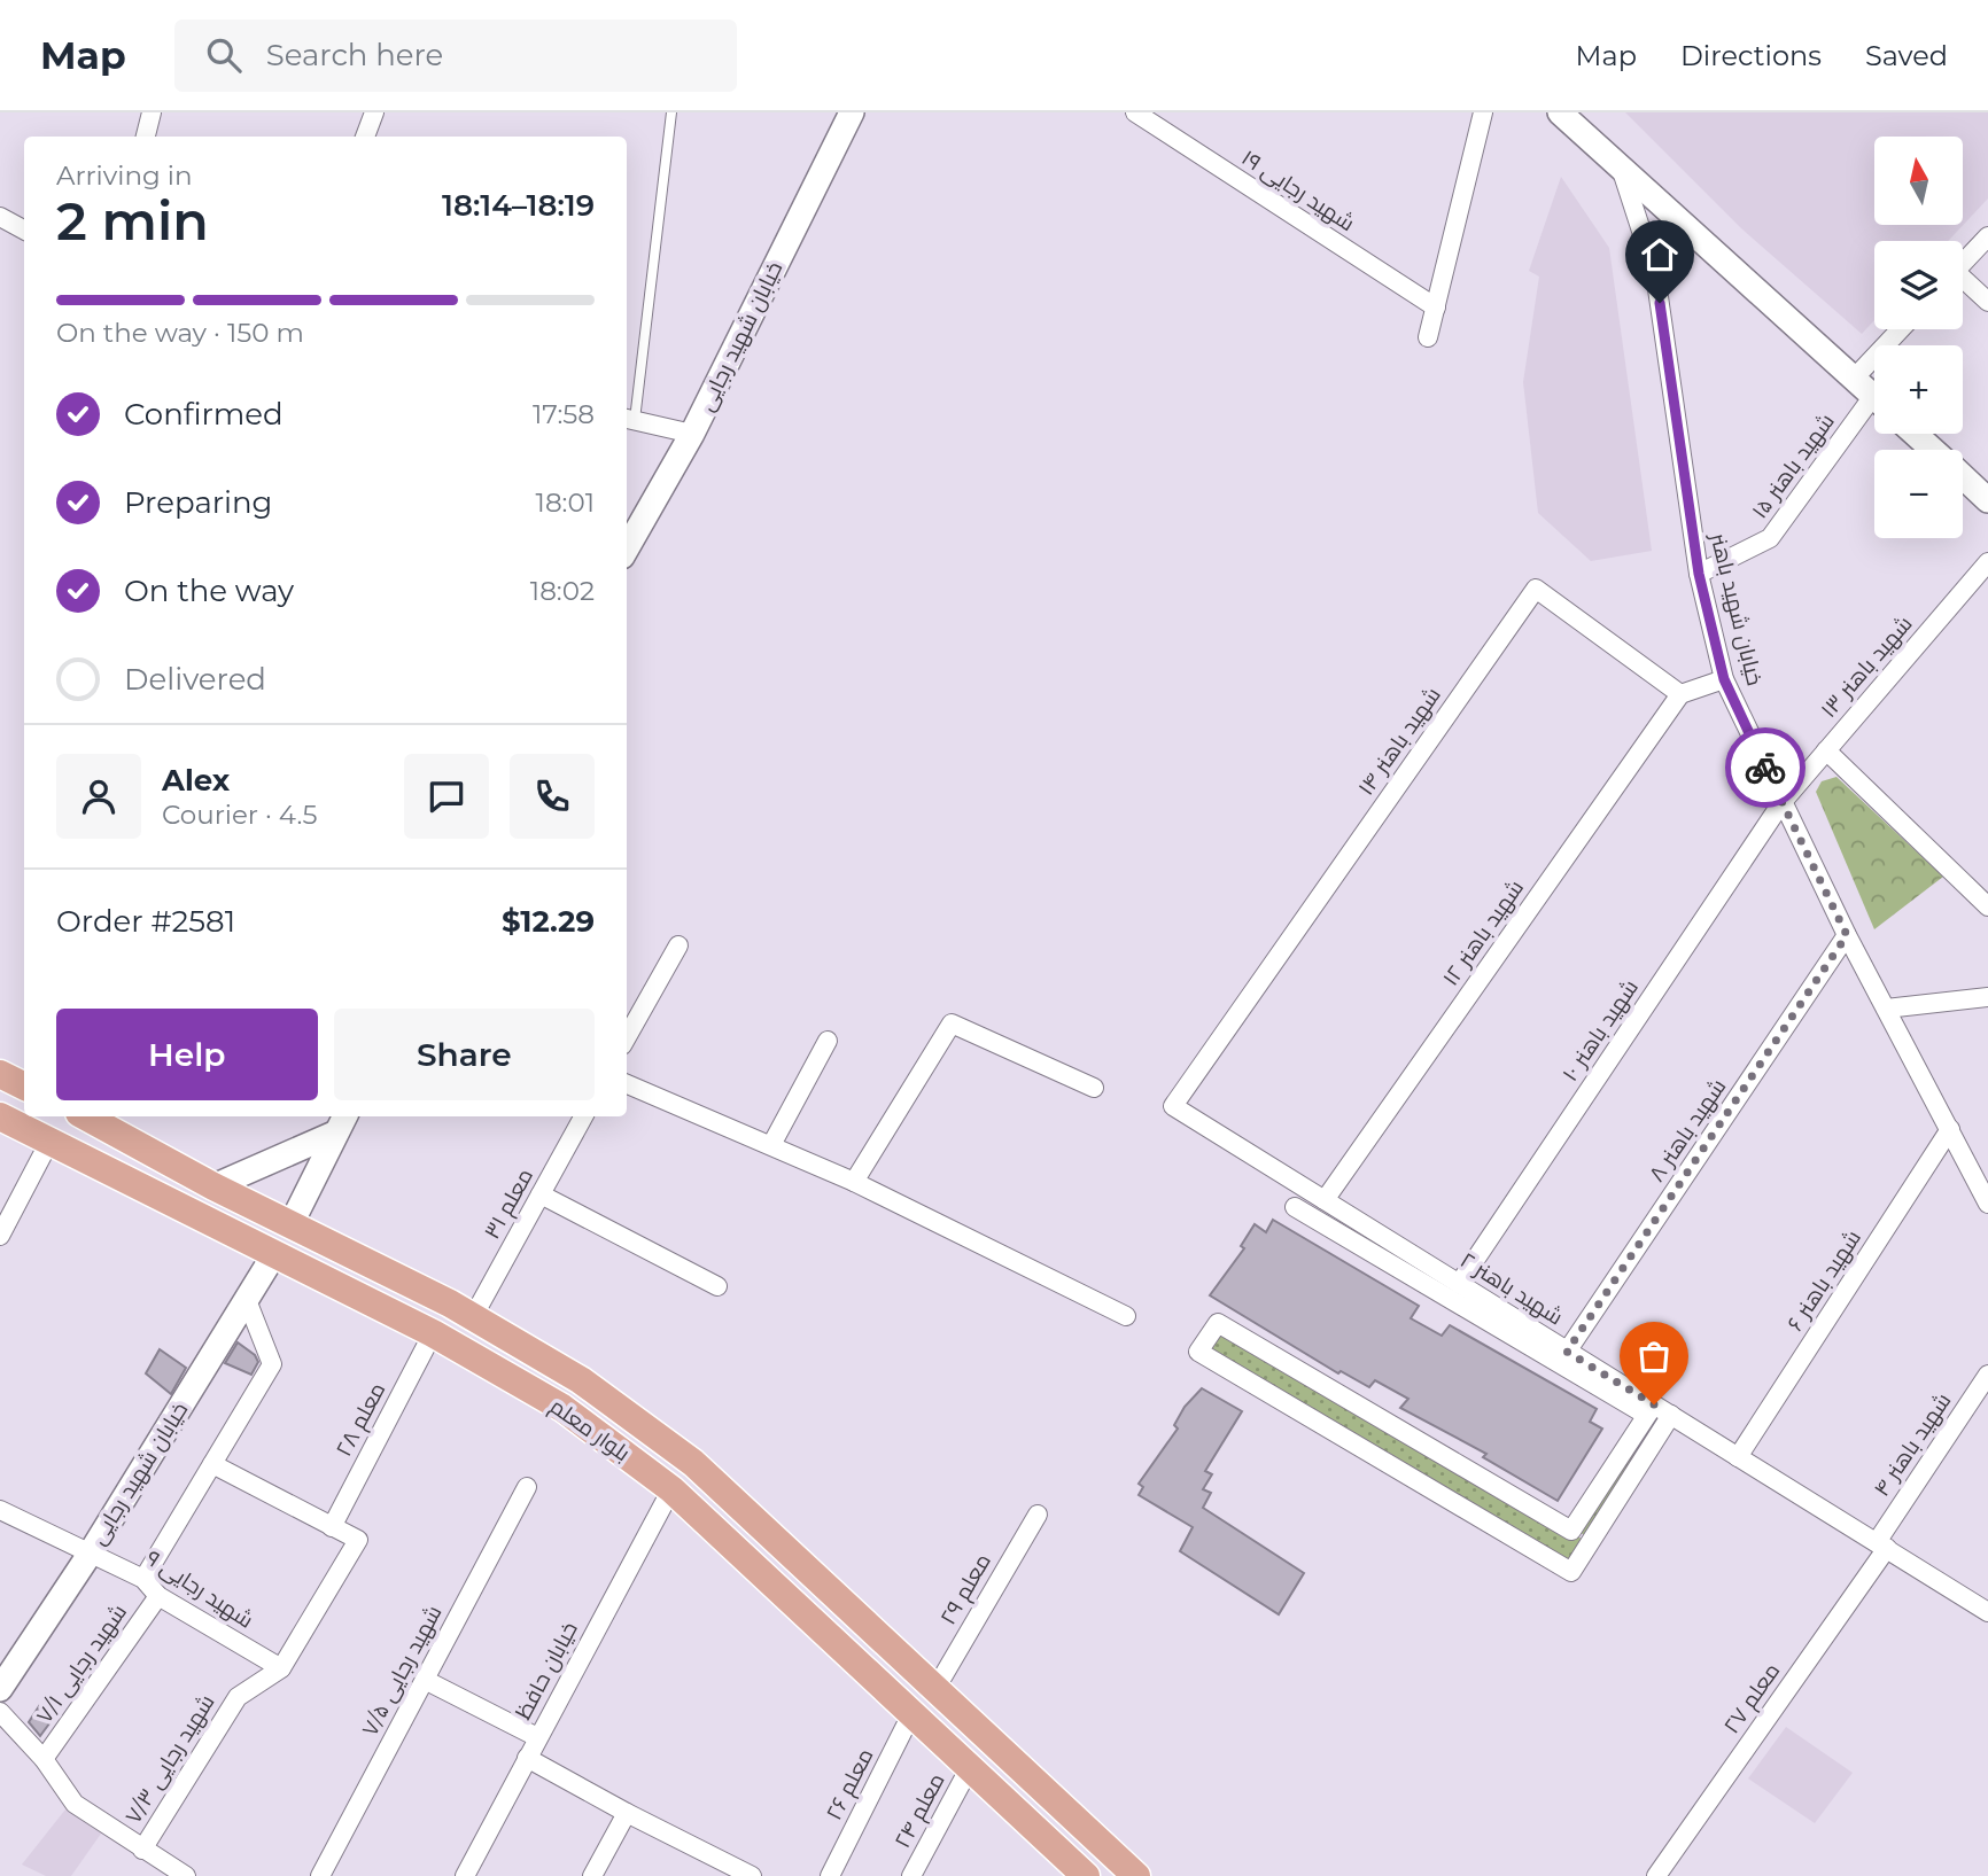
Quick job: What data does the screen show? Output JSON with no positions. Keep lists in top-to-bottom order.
{
  "streets": {
    "main road": ["بلوار معلم"],
    "street": [
      "شهید رجایی ۱۹",
      "خیابان شهید رجایی",
      "شهید باهنر ۱۵",
      "خیابان شهید باهنر",
      "شهید باهنر ۱۳",
      "شهید باهنر ۱۴",
      "شهید باهنر ۱۲",
      "شهید باهنر ۱۰",
      "شهید باهنر ۸",
      "معلم ۳۱",
      "شهید باهنر ۶",
      "شهید باهنر ۲",
      "معلم ۲۸",
      "شهید باهنر ۴",
      "شهید رجایی ۹",
      "معلم ۲۹",
      "شهید رجایی ۷/۱",
      "شهید رجایی ۷/۵",
      "خیابان حافظ",
      "معلم ۲۷",
      "شهید رجایی ۷/۳",
      "معلم ۲۶",
      "معلم ۲۴"
    ]
  },
  "crossings": [
    ["خیابان شهید رجایی", "بلوار معلم"],
    ["خیابان شهید رجایی", "شهید رجایی ۹"],
    ["شهید باهنر ۱۵", "خیابان شهید باهنر"],
    ["خیابان شهید باهنر", "شهید باهنر ۱۳"],
    ["خیابان شهید باهنر", "شهید باهنر ۱۰"],
    ["خیابان شهید باهنر", "شهید باهنر ۸"],
    ["خیابان شهید باهنر", "شهید باهنر ۶"],
    ["شهید باهنر ۱۳", "شهید باهنر ۱۰"],
    ["شهید باهنر ۱۴", "شهید باهنر ۱۲"],
    ["شهید باهنر ۱۴", "شهید باهنر ۲"],
    ["شهید باهنر ۱۲", "شهید باهنر ۲"],
    ["شهید باهنر ۱۰", "شهید باهنر ۲"],
    ["شهید باهنر ۸", "شهید باهنر ۲"],
    ["معلم ۳۱", "بلوار معلم"],
    ["شهید باهنر ۶", "شهید باهنر ۲"],
    ["شهید باهنر ۲", "شهید باهنر ۴"],
    ["شهید باهنر ۲", "معلم ۲۷"],
    ["معلم ۲۸", "بلوار معلم"],
    ["بلوار معلم", "معلم ۲۹"],
    ["بلوار معلم", "خیابان حافظ"],
    ["بلوار معلم", "معلم ۲۶"],
    ["بلوار معلم", "معلم ۲۴"],
    ["شهید باهنر ۴", "معلم ۲۷"],
    ["شهید رجایی ۹", "شهید رجایی ۷/۱"],
    ["شهید رجایی ۹", "شهید رجایی ۷/۳"]
  ],
  "north": "top",
  "page": {
    "header": "Map",
    "search": "Search here",
    "nav": ["Map", "Directions", "Saved"],
    "map_buttons": ["+", "−"],
    "heading": ["2 min", "Arriving in", "18:14–18:19"],
    "panel": [
      "Alex",
      "Courier · 4.5",
      "Order #2581",
      "$12.29"
    ],
    "bar": "On the way · 150 m",
    "list": [
      ["Confirmed", "17:58"],
      ["Preparing", "18:01"],
      ["On the way", "18:02"],
      "Delivered"
    ],
    "buttons": ["Help", "Share"]
  }
}
